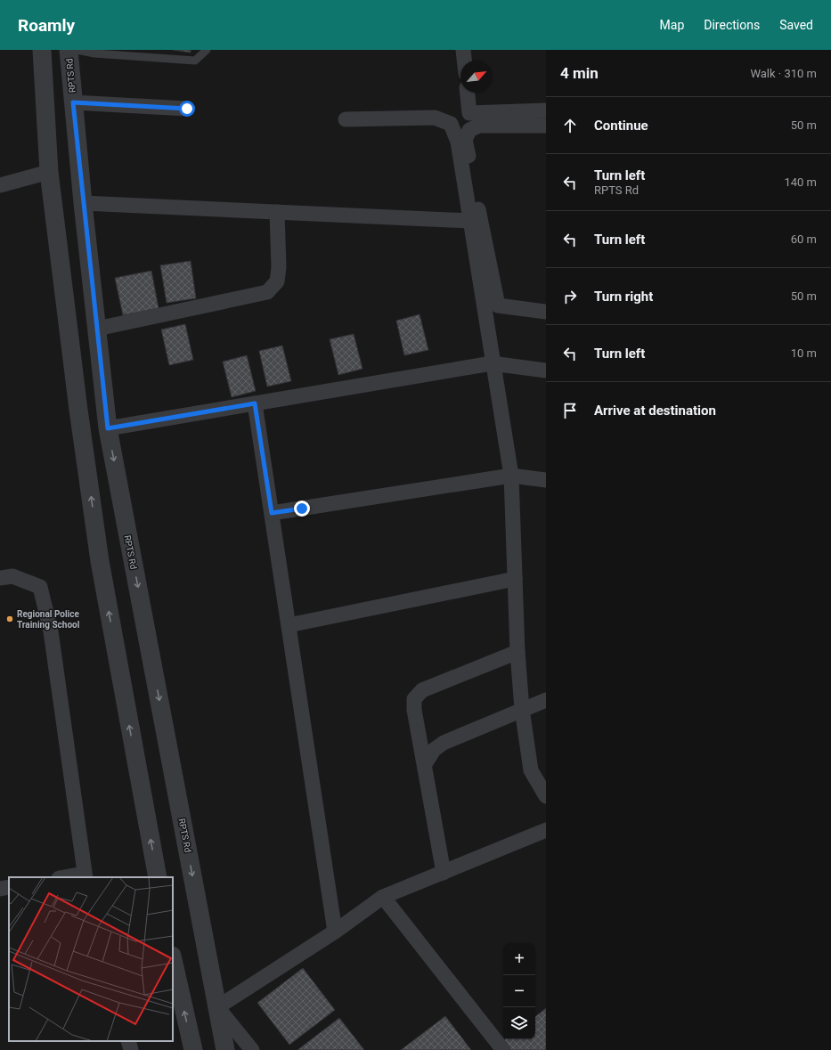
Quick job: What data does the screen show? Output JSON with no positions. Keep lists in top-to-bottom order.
{
  "streets": {
    "street": ["RPTS Rd"]
  },
  "places": ["Regional Police Training School"],
  "north": "top right",
  "page": {
    "header": "Roamly",
    "nav": ["Map", "Directions", "Saved"],
    "heading": ["4 min", "Walk · 310 m"],
    "list": [
      ["Continue", "50 m"],
      ["Turn left", "RPTS Rd", "140 m"],
      ["Turn left", "60 m"],
      ["Turn right", "50 m"],
      ["Turn left", "10 m"],
      "Arrive at destination"
    ],
    "map_buttons": ["+", "−"]
  }
}
